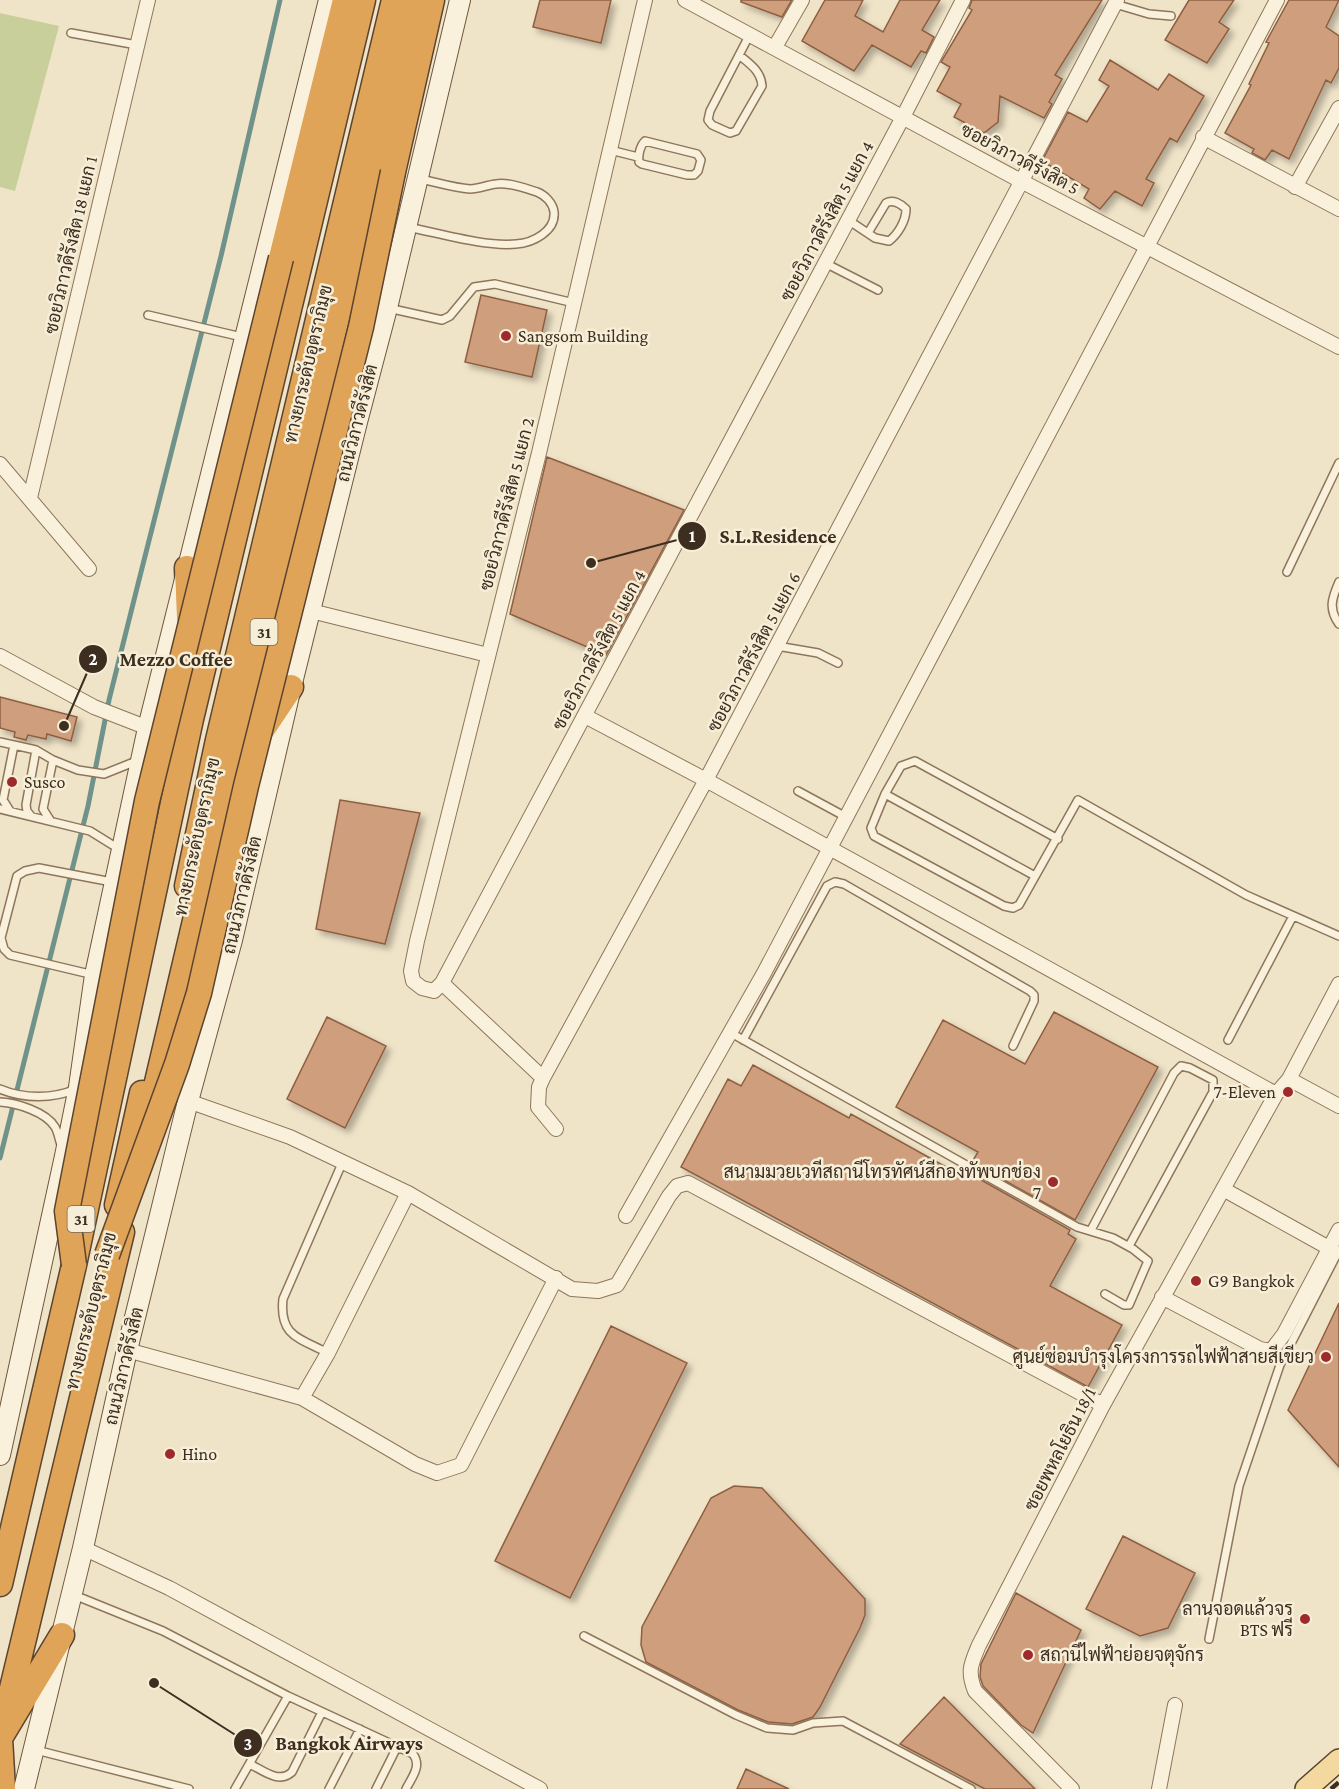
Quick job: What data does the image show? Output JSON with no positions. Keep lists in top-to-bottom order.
{
  "streets": {
    "highway": ["ทางยกระดับอุตราภิมุข", "ถนนวิภาวดีรังสิต", "31"],
    "street": [
      "ซอยวิภาวดีรังสิต 5",
      "ซอยวิภาวดีรังสิต 5 แยก 4",
      "ซอยวิภาวดีรังสิต 18 แยก 1",
      "ซอยวิภาวดีรังสิต 5 แยก 2",
      "ซอยวิภาวดีรังสิต 5 แยก 6",
      "ซอยพหลโยธิน 18/1"
    ]
  },
  "crossings": [
    ["ซอยวิภาวดีรังสิต 5", "ซอยวิภาวดีรังสิต 5 แยก 4"],
    ["ซอยวิภาวดีรังสิต 5", "ซอยวิภาวดีรังสิต 5 แยก 6"],
    ["ซอยวิภาวดีรังสิต 5 แยก 4", "ซอยวิภาวดีรังสิต 5 แยก 2"]
  ],
  "places": [
    "Sangsom Building",
    "S.L.Residence",
    "Mezzo Coffee",
    "Susco",
    "7-Eleven",
    "สนามมวยเวทีสถานีโทรทัศน์สีกองทัพบกช่อง 7",
    "G9 Bangkok",
    "ศูนย์ซ่อมบำรุงโครงการรถไฟฟ้าสายสีเขียว",
    "Hino",
    "ลานจอดแล้วจร BTS ฟรี",
    "สถานีไฟฟ้าย่อยจตุจักร",
    "Bangkok Airways"
  ]
}
